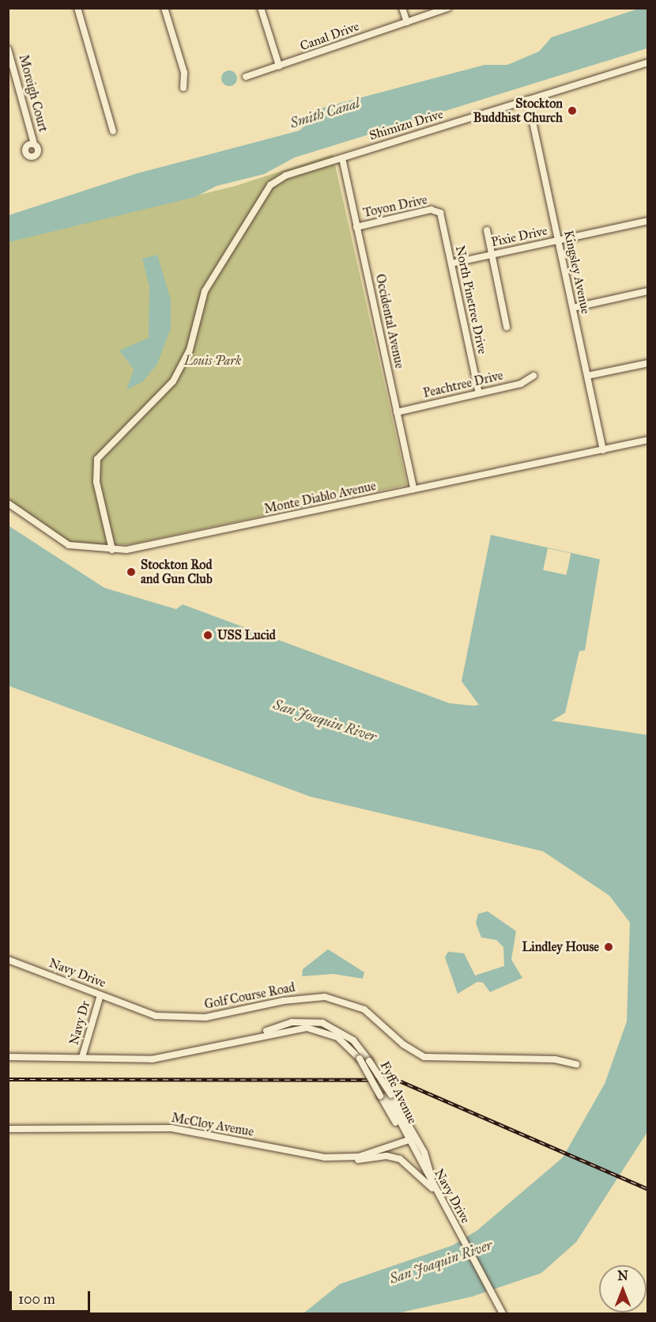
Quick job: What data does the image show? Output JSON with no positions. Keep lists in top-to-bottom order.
{
  "streets": {
    "street": [
      "Canal Drive",
      "Moreigh Court",
      "Shimizu Drive",
      "Toyon Drive",
      "Pixie Drive",
      "Kingsley Avenue",
      "North Pinetree Drive",
      "Occidental Avenue",
      "Peachtree Drive",
      "Monte Diablo Avenue",
      "Navy Drive",
      "Golf Course Road",
      "Navy Dr",
      "Fyffe Avenue",
      "McCloy Avenue"
    ]
  },
  "crossings": [
    ["Shimizu Drive", "Kingsley Avenue"],
    ["Shimizu Drive", "Occidental Avenue"],
    ["Shimizu Drive", "Monte Diablo Avenue"],
    ["Toyon Drive", "North Pinetree Drive"],
    ["Toyon Drive", "Occidental Avenue"],
    ["Pixie Drive", "Kingsley Avenue"],
    ["Pixie Drive", "North Pinetree Drive"],
    ["Kingsley Avenue", "Monte Diablo Avenue"],
    ["North Pinetree Drive", "Peachtree Drive"],
    ["Occidental Avenue", "Peachtree Drive"],
    ["Occidental Avenue", "Monte Diablo Avenue"],
    ["Navy Drive", "Golf Course Road"],
    ["Navy Drive", "Navy Dr"],
    ["Navy Drive", "Fyffe Avenue"],
    ["Navy Drive", "McCloy Avenue"],
    ["Navy Dr", "Fyffe Avenue"],
    ["Fyffe Avenue", "McCloy Avenue"]
  ],
  "water": ["Smith Canal", "San Joaquin River"],
  "parks": ["Louis Park"],
  "places": [
    "Stockton Buddhist Church",
    "Stockton Rod and Gun Club",
    "USS Lucid",
    "Lindley House"
  ],
  "scale_bar": "100 m",
  "north": "top"
}
